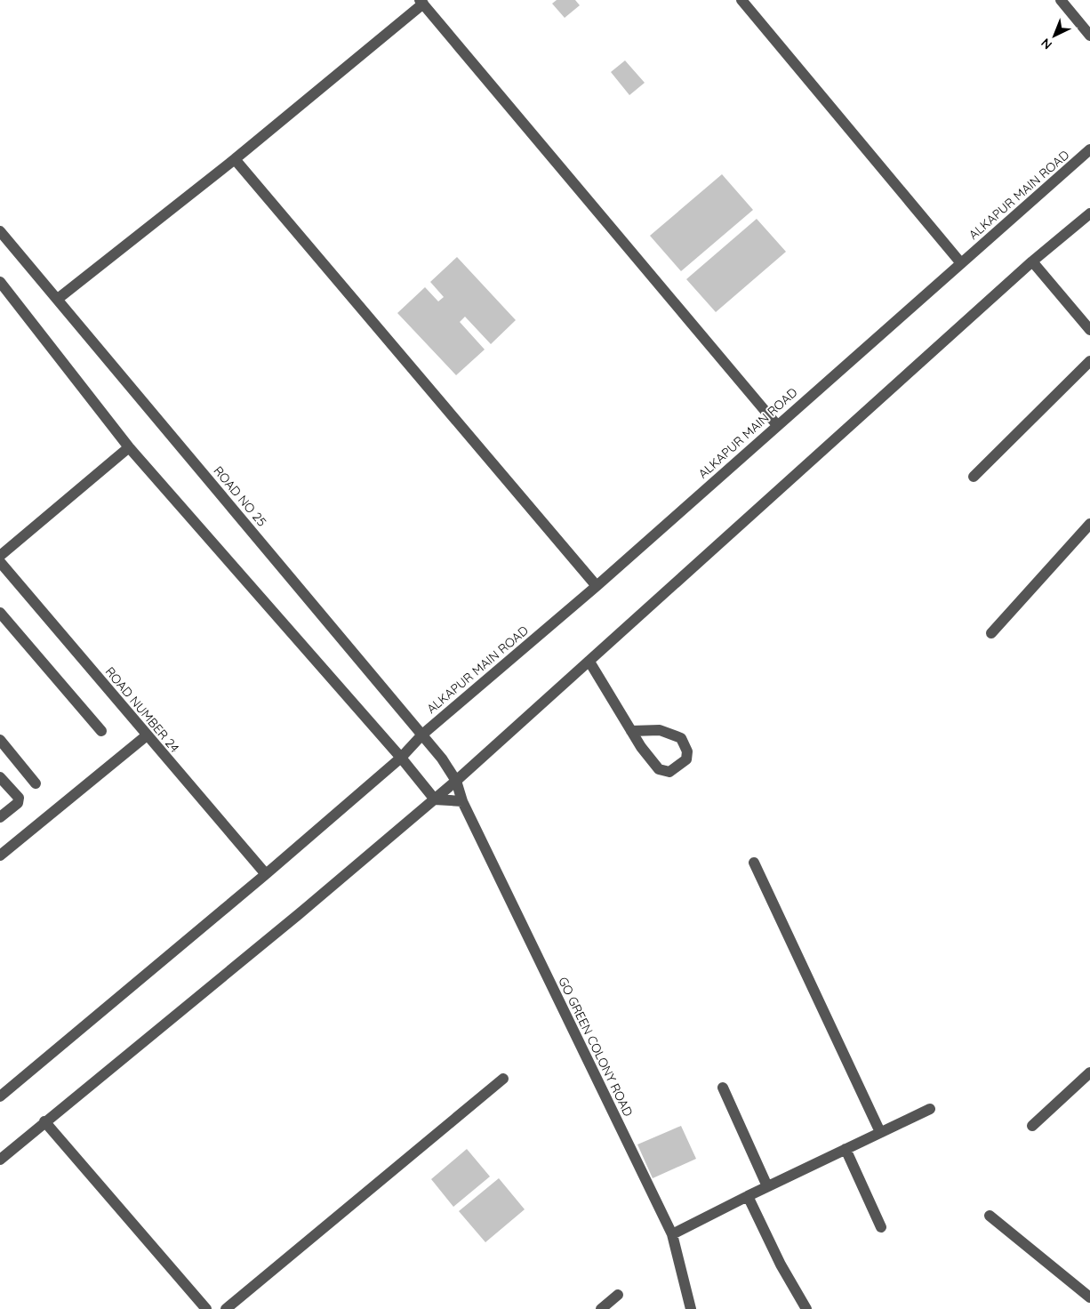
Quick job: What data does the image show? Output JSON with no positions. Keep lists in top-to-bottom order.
{
  "streets": {
    "street": [
      "ALKAPUR MAIN ROAD",
      "ROAD NO 25",
      "ROAD NUMBER 24",
      "GO GREEN COLONY ROAD"
    ]
  },
  "crossings": [
    ["ALKAPUR MAIN ROAD", "ROAD NO 25"],
    ["ALKAPUR MAIN ROAD", "ROAD NUMBER 24"],
    ["ROAD NO 25", "GO GREEN COLONY ROAD"]
  ],
  "north": "bottom left"
}
